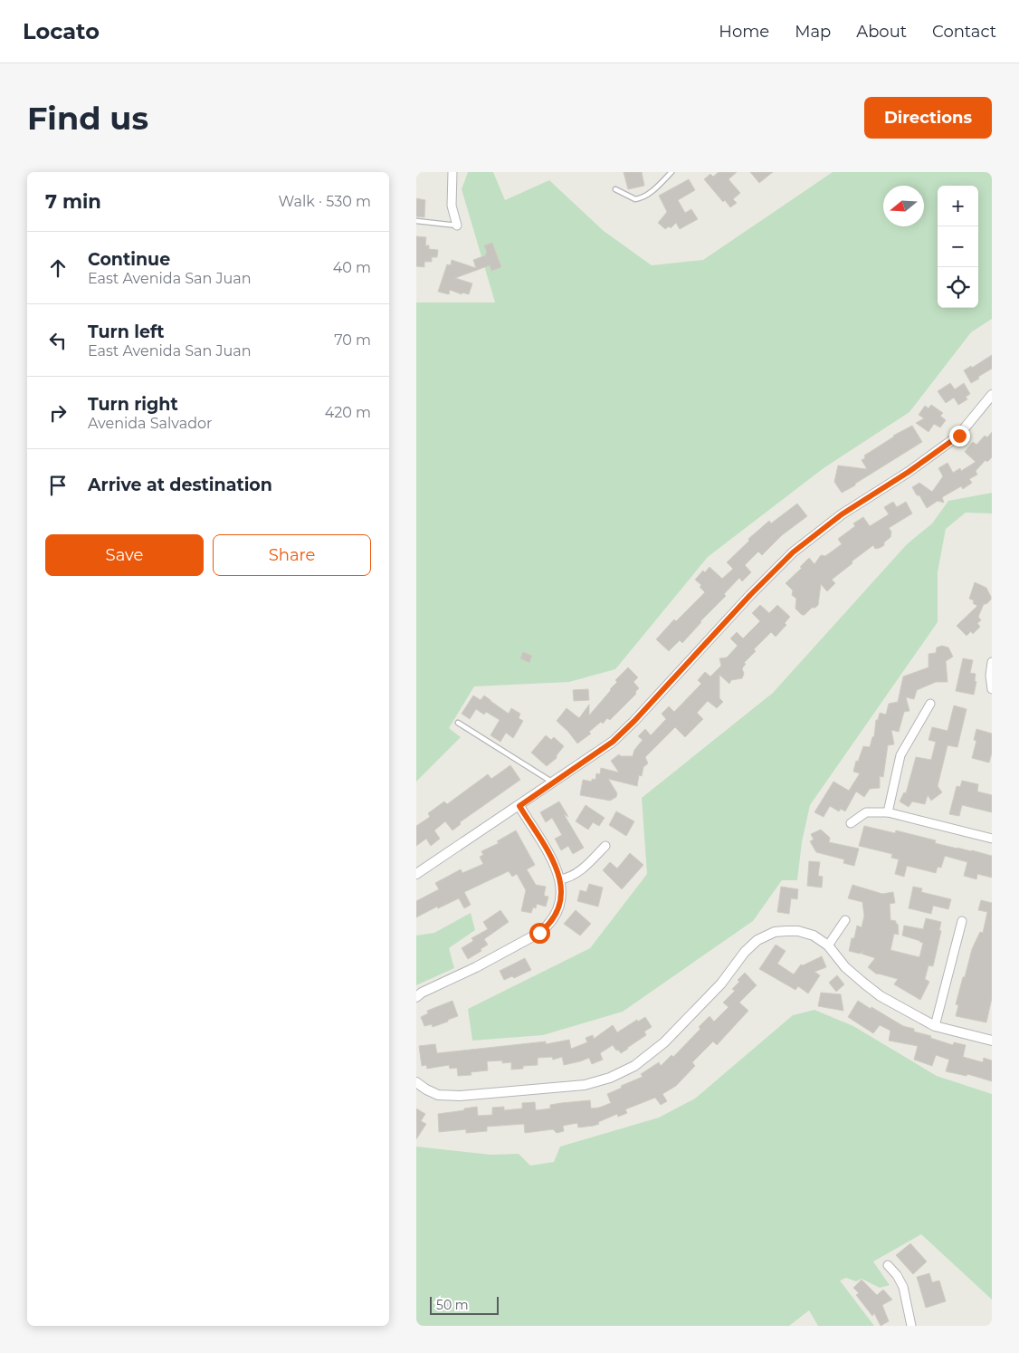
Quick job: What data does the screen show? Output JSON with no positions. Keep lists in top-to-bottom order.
{
  "scale_bar": "50 m",
  "north": "left",
  "page": {
    "header": "Locato",
    "nav": [
      "Home",
      "Map",
      "About",
      "Contact"
    ],
    "buttons": [
      "Directions",
      ["Save", "Share"]
    ],
    "title": "Find us",
    "heading": ["7 min", "Walk · 530 m"],
    "map_buttons": ["+", "−"],
    "list": [
      ["Continue", "East Avenida San Juan", "40 m"],
      ["Turn left", "East Avenida San Juan", "70 m"],
      ["Turn right", "Avenida Salvador", "420 m"],
      "Arrive at destination"
    ],
    "scale": "50 m"
  }
}
